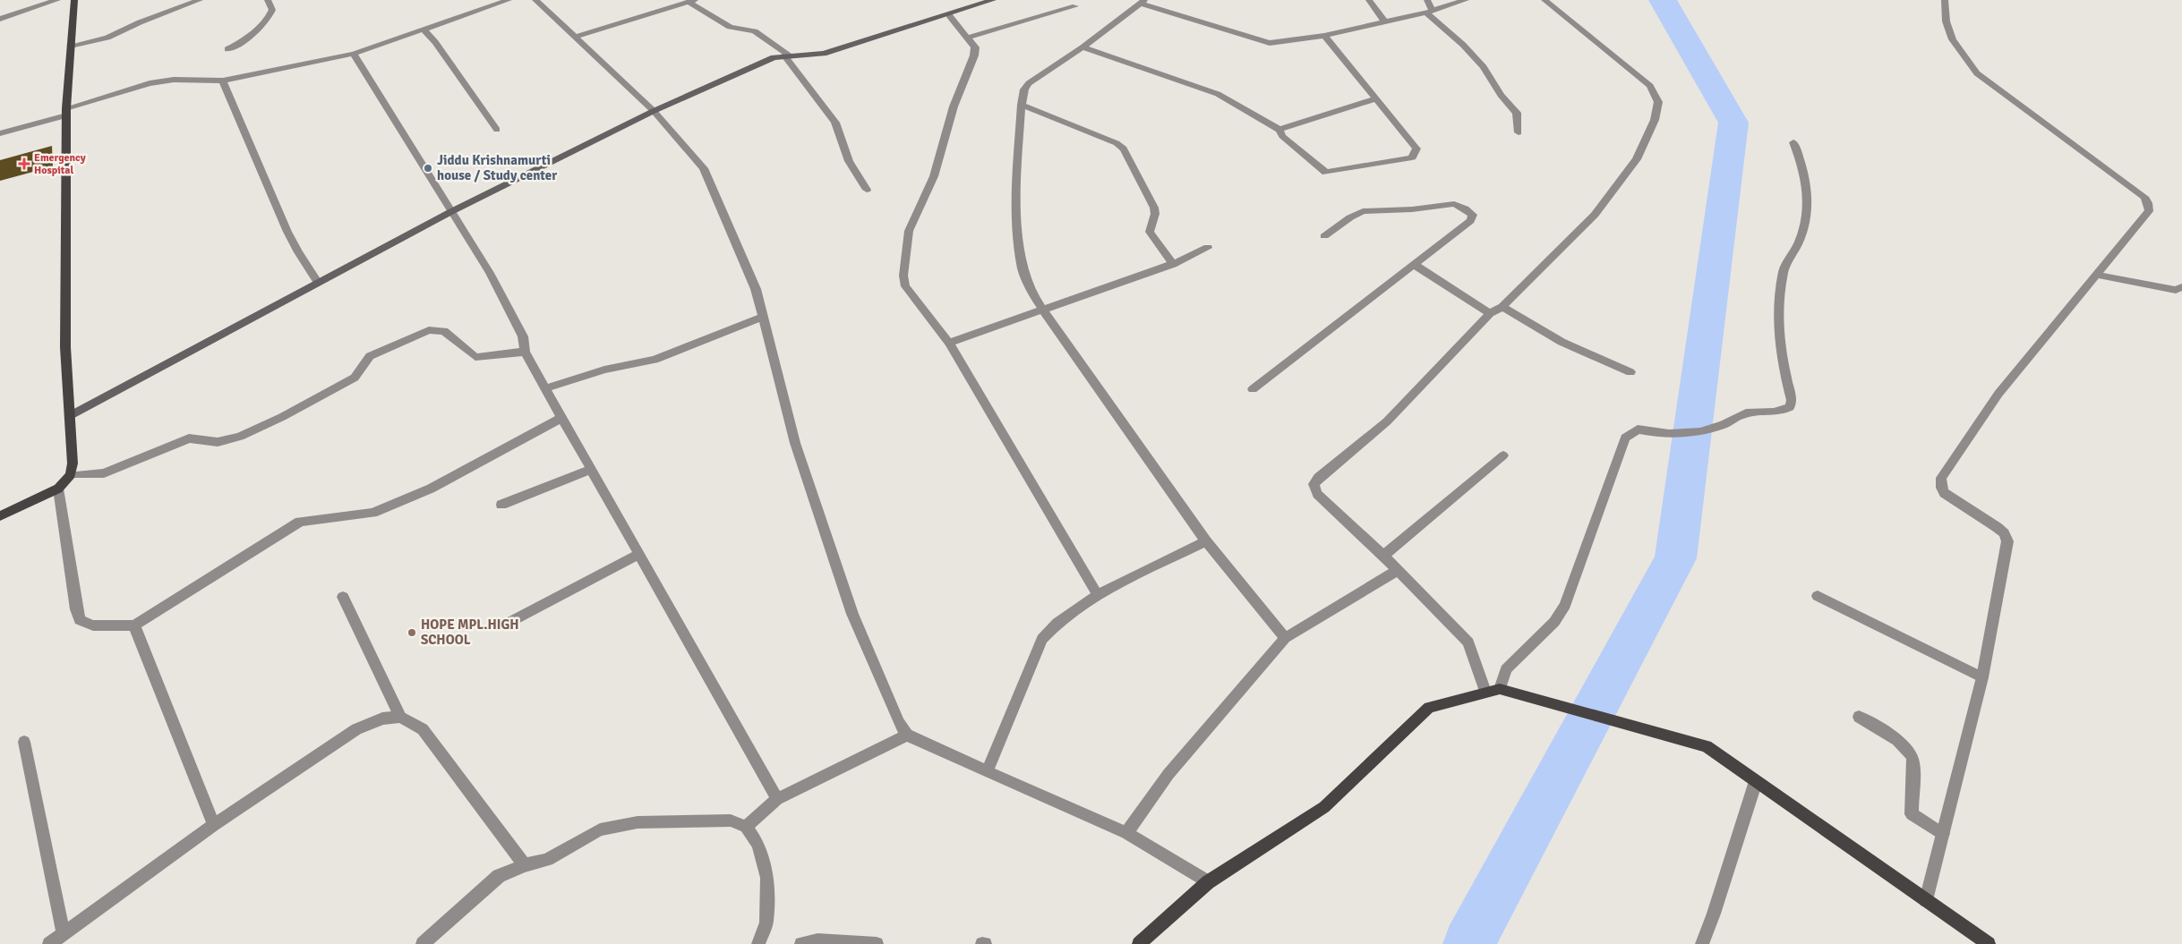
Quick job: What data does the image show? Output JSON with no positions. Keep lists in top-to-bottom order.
{
  "places": {
    "health": ["Emergency Hospital"],
    "other": ["Jiddu Krishnamurti house / Study center", "HOPE MPL.HIGH SCHOOL"]
  }
}
